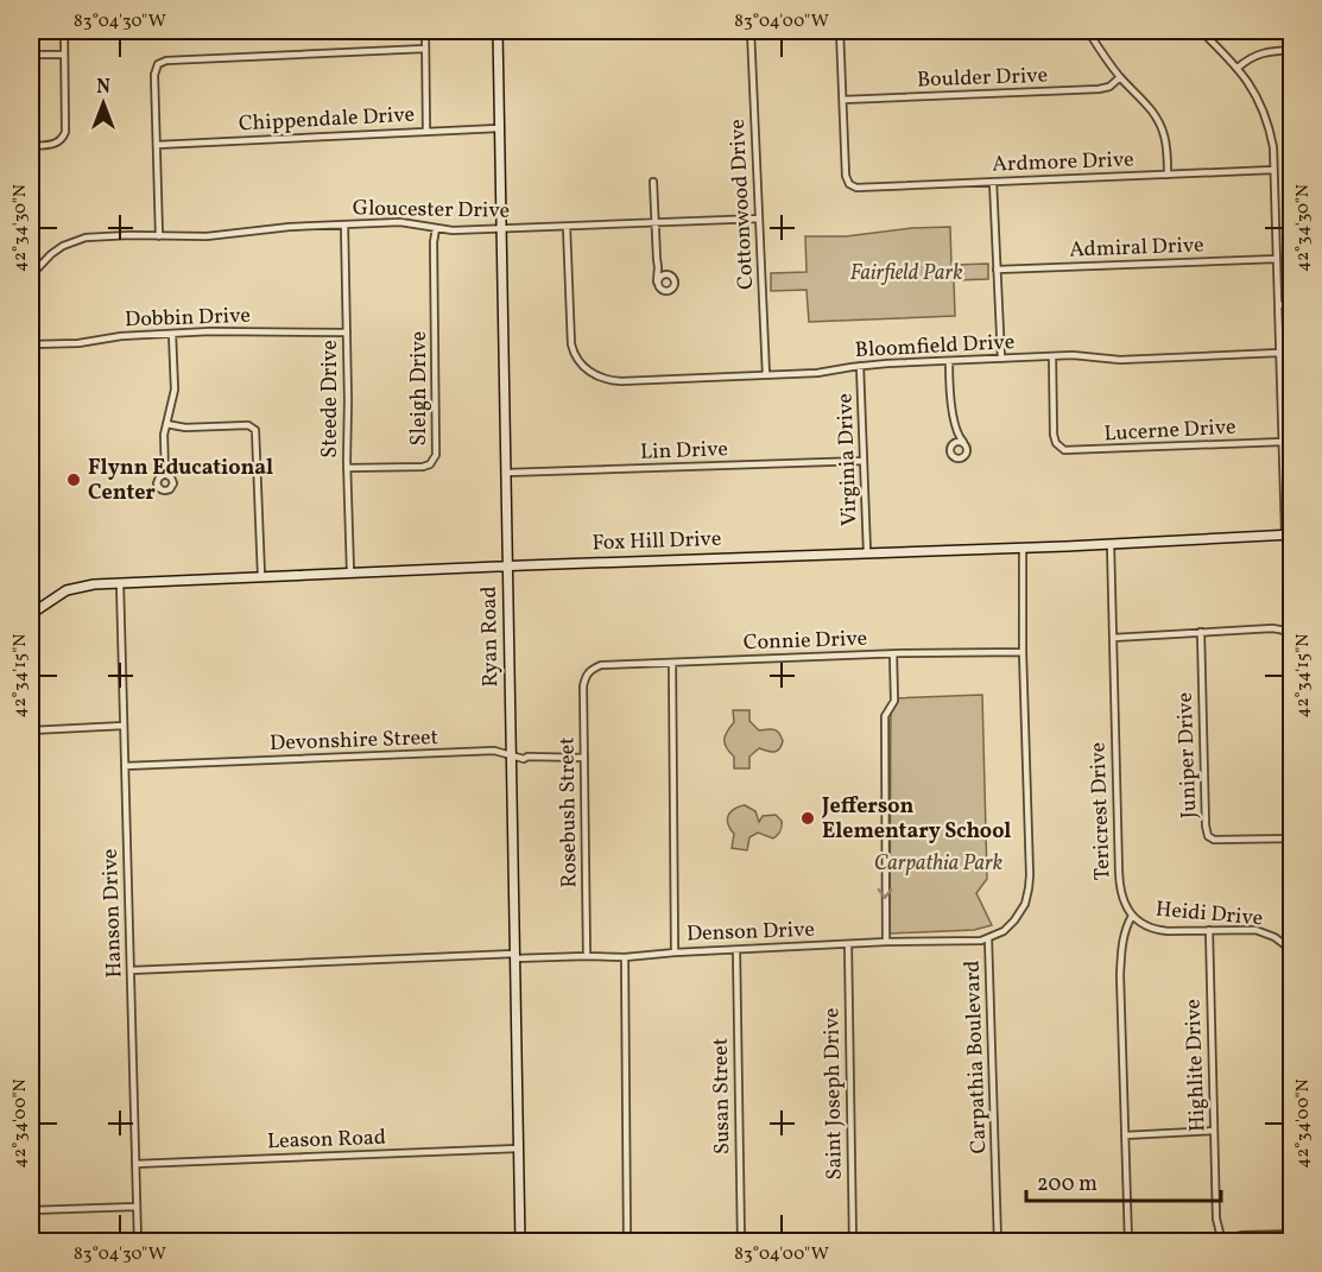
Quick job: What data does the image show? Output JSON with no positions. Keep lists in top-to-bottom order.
{
  "streets": {
    "street": [
      "Boulder Drive",
      "Chippendale Drive",
      "Ardmore Drive",
      "Cottonwood Drive",
      "Gloucester Drive",
      "Admiral Drive",
      "Dobbin Drive",
      "Bloomfield Drive",
      "Sleigh Drive",
      "Steede Drive",
      "Lucerne Drive",
      "Lin Drive",
      "Virginia Drive",
      "Fox Hill Drive",
      "Ryan Road",
      "Connie Drive",
      "Devonshire Street",
      "Juniper Drive",
      "Tericrest Drive",
      "Rosebush Street",
      "Hanson Drive",
      "Heidi Drive",
      "Denson Drive",
      "Carpathia Boulevard",
      "Highlite Drive",
      "Saint Joseph Drive",
      "Susan Street",
      "Leason Road"
    ]
  },
  "crossings": [
    ["Boulder Drive", "Ardmore Drive"],
    ["Chippendale Drive", "Ryan Road"],
    ["Cottonwood Drive", "Gloucester Drive"],
    ["Cottonwood Drive", "Bloomfield Drive"],
    ["Gloucester Drive", "Bloomfield Drive"],
    ["Gloucester Drive", "Sleigh Drive"],
    ["Gloucester Drive", "Steede Drive"],
    ["Gloucester Drive", "Ryan Road"],
    ["Dobbin Drive", "Steede Drive"],
    ["Bloomfield Drive", "Lucerne Drive"],
    ["Bloomfield Drive", "Virginia Drive"],
    ["Sleigh Drive", "Steede Drive"],
    ["Steede Drive", "Fox Hill Drive"],
    ["Lin Drive", "Virginia Drive"],
    ["Lin Drive", "Ryan Road"],
    ["Virginia Drive", "Fox Hill Drive"],
    ["Fox Hill Drive", "Ryan Road"],
    ["Fox Hill Drive", "Tericrest Drive"],
    ["Fox Hill Drive", "Hanson Drive"],
    ["Fox Hill Drive", "Carpathia Boulevard"],
    ["Ryan Road", "Devonshire Street"],
    ["Ryan Road", "Denson Drive"],
    ["Ryan Road", "Leason Road"],
    ["Connie Drive", "Rosebush Street"],
    ["Connie Drive", "Carpathia Boulevard"],
    ["Devonshire Street", "Rosebush Street"],
    ["Devonshire Street", "Hanson Drive"],
    ["Tericrest Drive", "Heidi Drive"],
    ["Rosebush Street", "Denson Drive"],
    ["Hanson Drive", "Denson Drive"],
    ["Hanson Drive", "Leason Road"],
    ["Heidi Drive", "Highlite Drive"],
    ["Denson Drive", "Carpathia Boulevard"],
    ["Denson Drive", "Saint Joseph Drive"],
    ["Denson Drive", "Susan Street"]
  ],
  "parks": ["Fairfield Park", "Carpathia Park"],
  "places": ["Flynn Educational Center", "Jefferson Elementary School"],
  "scale_bar": "200 m",
  "north": "top",
  "coordinates": [
    "83°04'30\"W",
    "83°04'00\"W",
    "42°34'30\"N",
    "42°34'15\"N",
    "42°34'00\"N"
  ]
}
